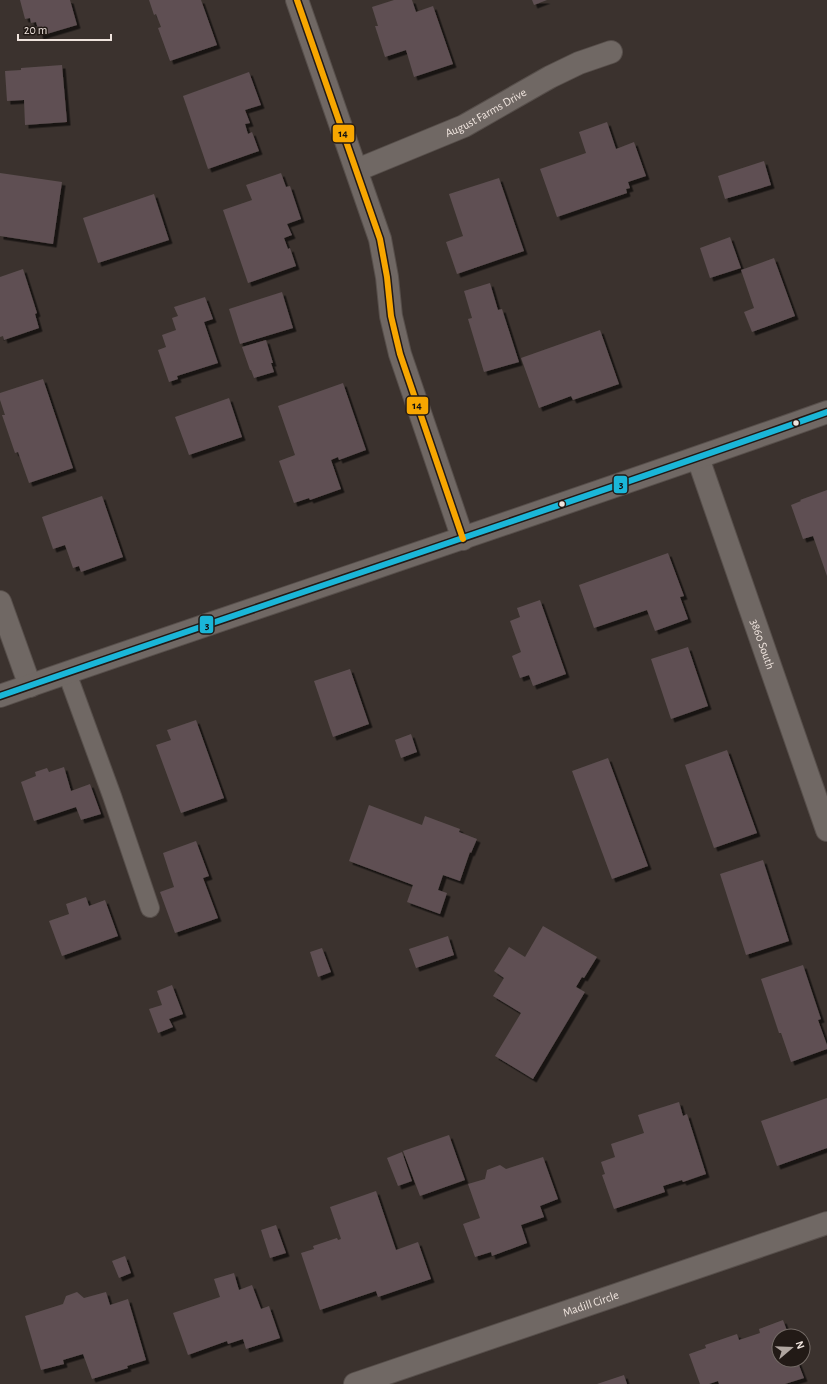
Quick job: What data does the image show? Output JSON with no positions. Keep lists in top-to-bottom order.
{
  "streets": {
    "street": ["August Farms Drive", "3860 South", "Madill Circle"]
  },
  "lines": ["transit line 14", "transit line 3"],
  "scale_bar": "20 m",
  "north": "right"
}
